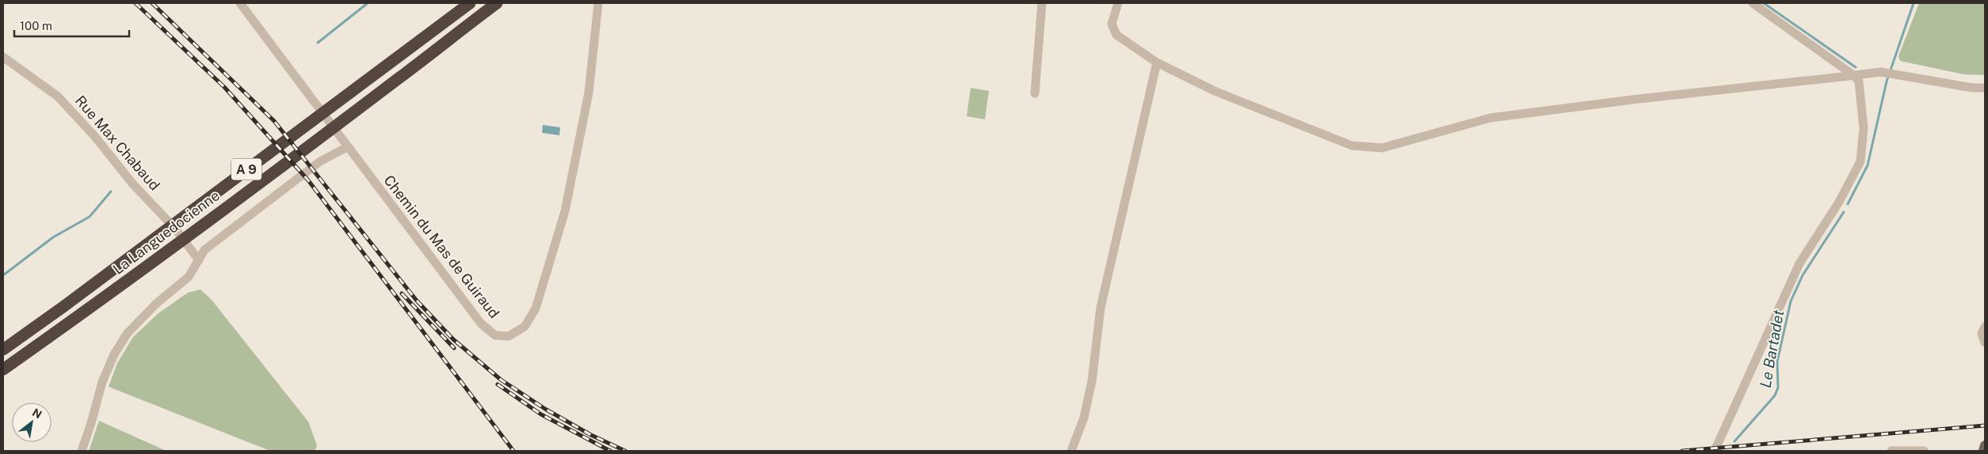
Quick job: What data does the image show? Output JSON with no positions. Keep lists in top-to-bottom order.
{
  "streets": {
    "highway": ["A 9", "La Languedocienne"],
    "street": ["Rue Max Chabaud", "Chemin du Mas de Guiraud"]
  },
  "water": ["Le Bartadet"],
  "scale_bar": "100 m",
  "north": "top right"
}
